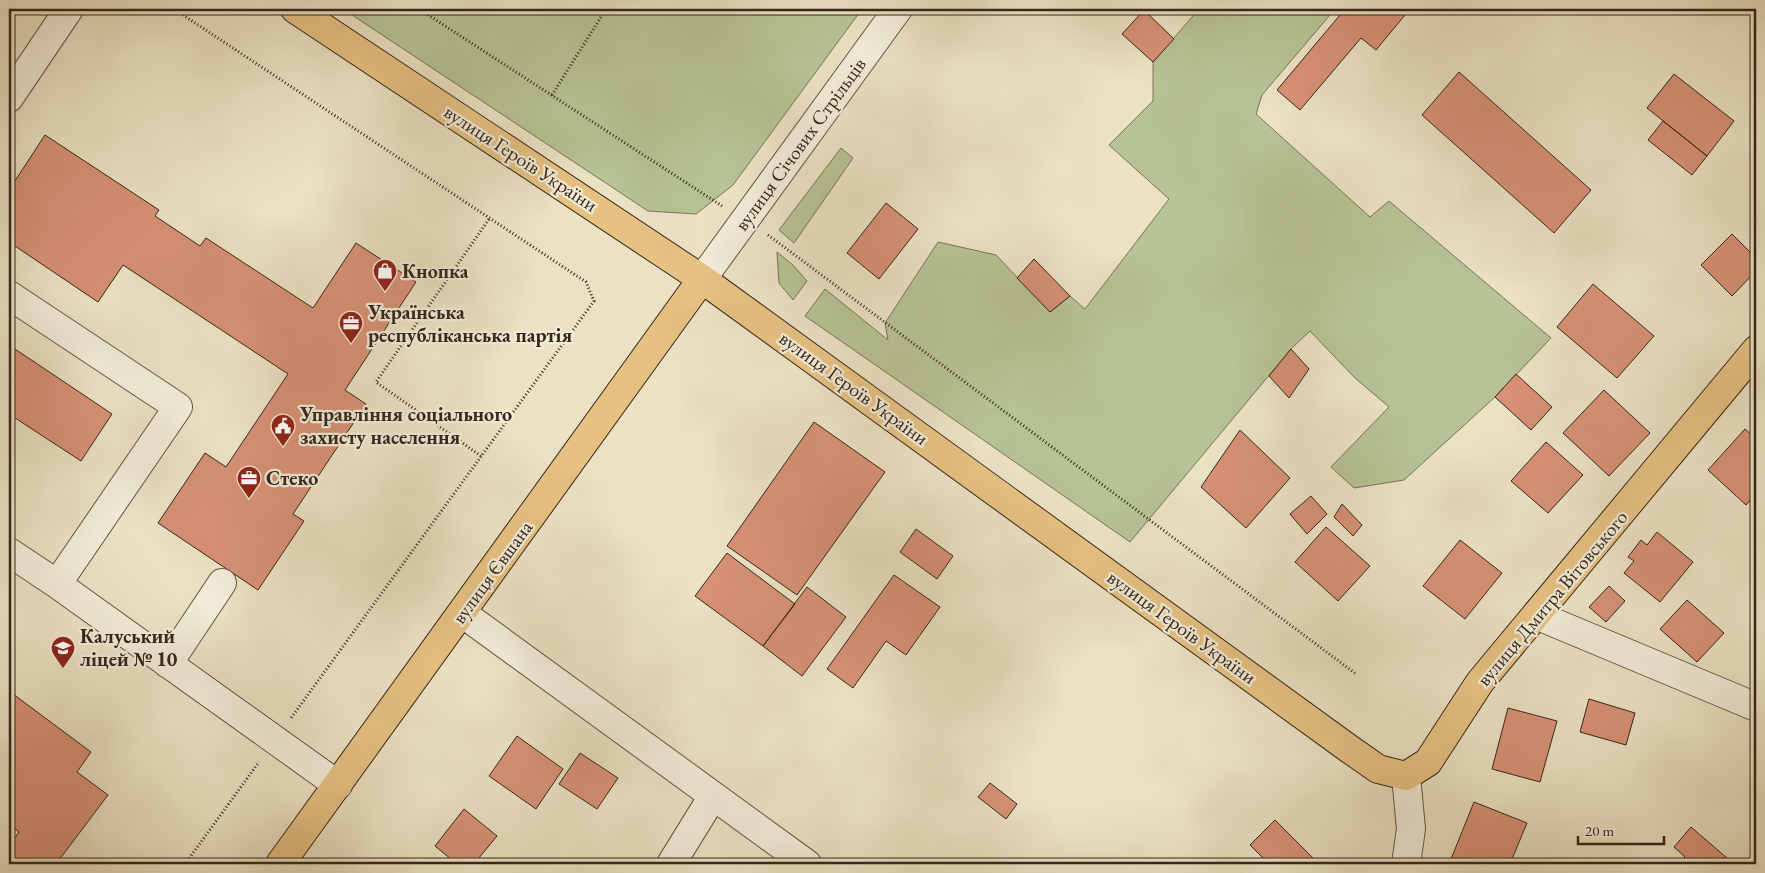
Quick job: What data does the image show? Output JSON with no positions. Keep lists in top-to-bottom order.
{
  "streets": {
    "main road": ["вулиця Героїв України", "вулиця Євшана", "вулиця Дмитра Вітовського"],
    "street": ["вулиця Січових Стрільців"]
  },
  "crossings": [
    ["вулиця Січових Стрільців", "вулиця Героїв України"],
    ["вулиця Січових Стрільців", "вулиця Євшана"],
    ["вулиця Героїв України", "вулиця Євшана"],
    ["вулиця Героїв України", "вулиця Дмитра Вітовського"]
  ],
  "places": {
    "shop": ["Кнопка"],
    "office": ["Українська республіканська партія", "Стеко"],
    "public building": ["Управління соціального захисту населення"],
    "school or university": ["Калуський ліцей № 10"]
  },
  "scale_bar": "20 m"
}
